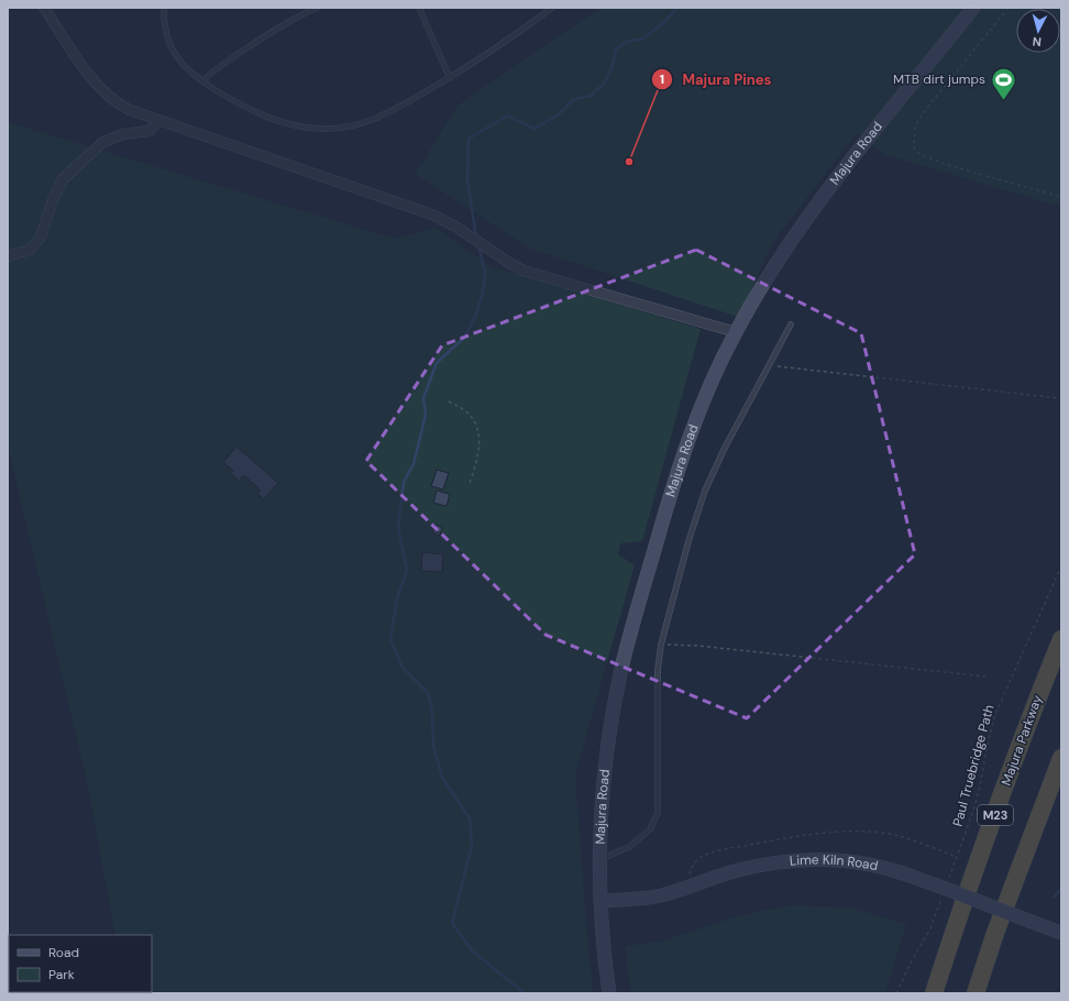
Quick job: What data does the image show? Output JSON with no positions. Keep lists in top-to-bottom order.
{
  "streets": {
    "highway": ["Majura Parkway", "M23"],
    "street": ["Majura Road", "Lime Kiln Road"],
    "path": ["Paul Truebridge Path"]
  },
  "crossings": [
    ["Majura Road", "Lime Kiln Road"],
    ["Paul Truebridge Path", "Lime Kiln Road"]
  ],
  "places": {
    "sports": ["MTB dirt jumps"],
    "other": ["Majura Pines"]
  },
  "legend": ["Road", "Park"],
  "north": "bottom"
}
